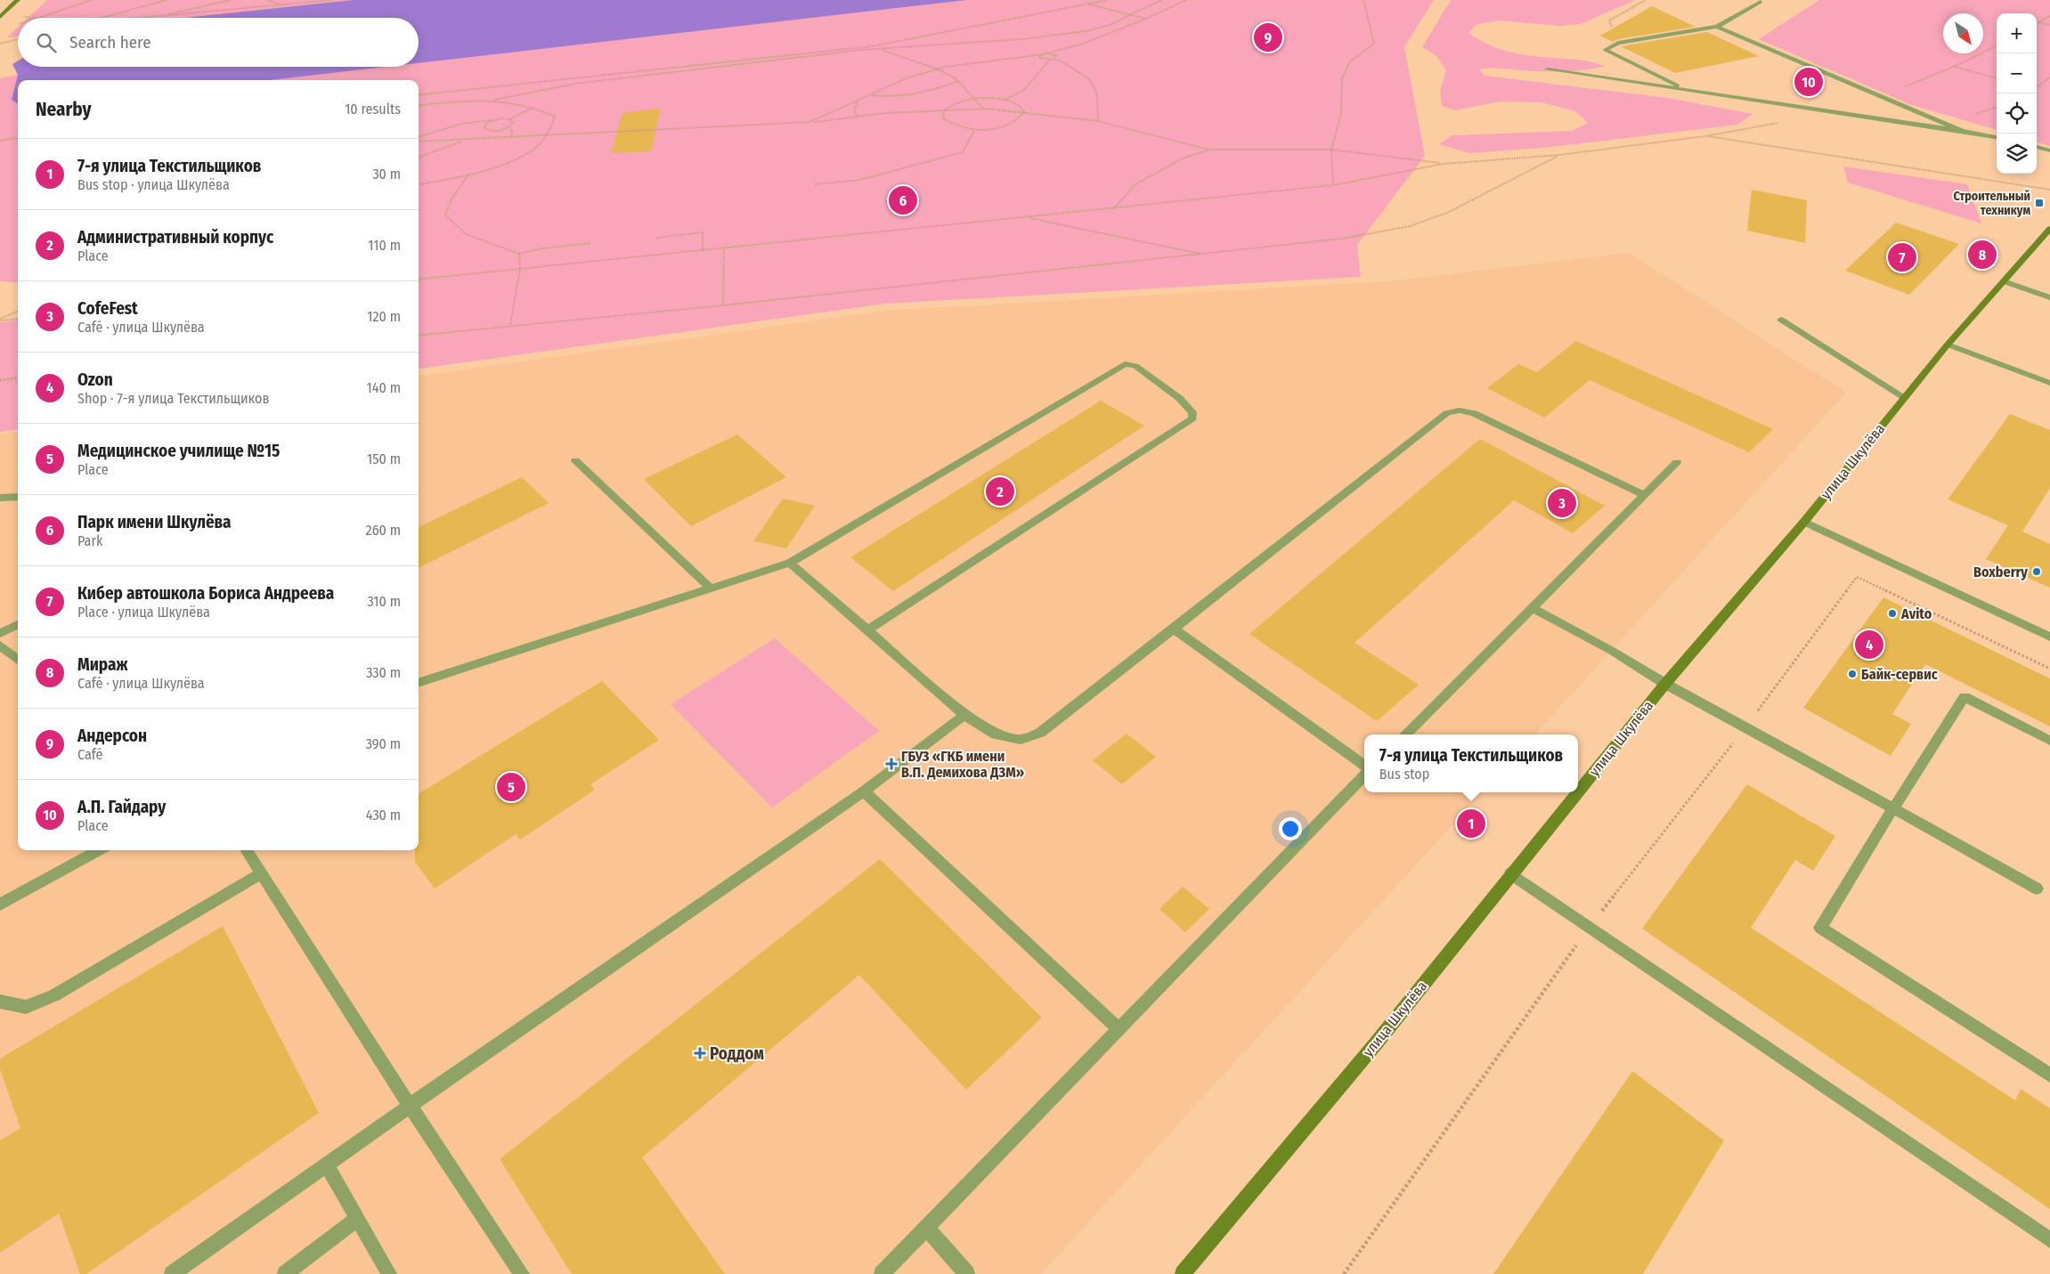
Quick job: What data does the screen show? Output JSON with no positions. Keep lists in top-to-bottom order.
{
  "streets": {
    "street": ["улица Шкулёва"]
  },
  "places": {
    "transit": ["Строительный техникум"],
    "other": ["Boxberry", "Avito", "Байк-сервис"],
    "health": ["ГБУЗ «ГКБ имени В.П. Демихова ДЗМ»", "Роддом"]
  },
  "north": "bottom right",
  "page": {
    "map_buttons": ["+", "−"],
    "search": "Search here",
    "pins": [
      "9",
      "10",
      "6",
      "8",
      "7",
      "2",
      "3",
      "4",
      "5",
      "1"
    ],
    "heading": ["Nearby", "10 results"],
    "list": [
      {
        "mark": "1",
        "name": "7-я улица Текстильщиков",
        "note": "Bus stop · улица Шкулёва",
        "value": "30 m"
      },
      {
        "mark": "2",
        "name": "Административный корпус",
        "note": "Place",
        "value": "110 m"
      },
      {
        "mark": "3",
        "name": "CofeFest",
        "note": "Café · улица Шкулёва",
        "value": "120 m"
      },
      {
        "mark": "4",
        "name": "Ozon",
        "note": "Shop · 7-я улица Текстильщиков",
        "value": "140 m"
      },
      {
        "mark": "5",
        "name": "Медицинское училище №15",
        "note": "Place",
        "value": "150 m"
      },
      {
        "mark": "6",
        "name": "Парк имени Шкулёва",
        "note": "Park",
        "value": "260 m"
      },
      {
        "mark": "7",
        "name": "Кибер автошкола Бориса Андреева",
        "note": "Place · улица Шкулёва",
        "value": "310 m"
      },
      {
        "mark": "8",
        "name": "Мираж",
        "note": "Café · улица Шкулёва",
        "value": "330 m"
      },
      {
        "mark": "9",
        "name": "Андерсон",
        "note": "Café",
        "value": "390 m"
      },
      {
        "mark": "10",
        "name": "А.П. Гайдару",
        "note": "Place",
        "value": "430 m"
      }
    ],
    "popup": ["7-я улица Текстильщиков", "Bus stop"]
  }
}
